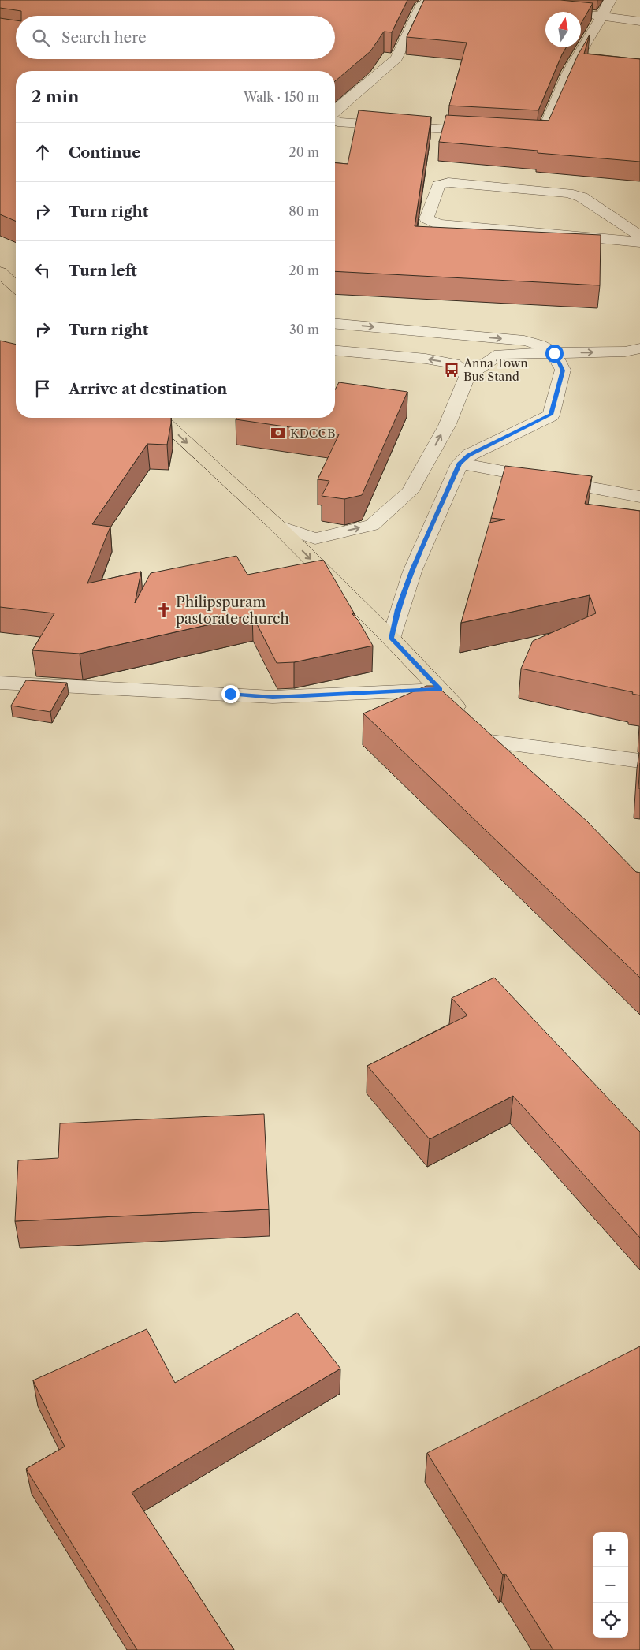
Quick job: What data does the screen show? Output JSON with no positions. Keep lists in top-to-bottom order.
{
  "places": {
    "bus stop": ["Anna Town Bus Stand"],
    "bank": ["KDCCB"],
    "church": ["Philipspuram pastorate church"]
  },
  "north": "top",
  "page": {
    "search": "Search here",
    "heading": ["2 min", "Walk · 150 m"],
    "list": [
      ["Continue", "20 m"],
      ["Turn right", "80 m"],
      ["Turn left", "20 m"],
      ["Turn right", "30 m"],
      "Arrive at destination"
    ],
    "map_buttons": ["+", "−"]
  }
}
